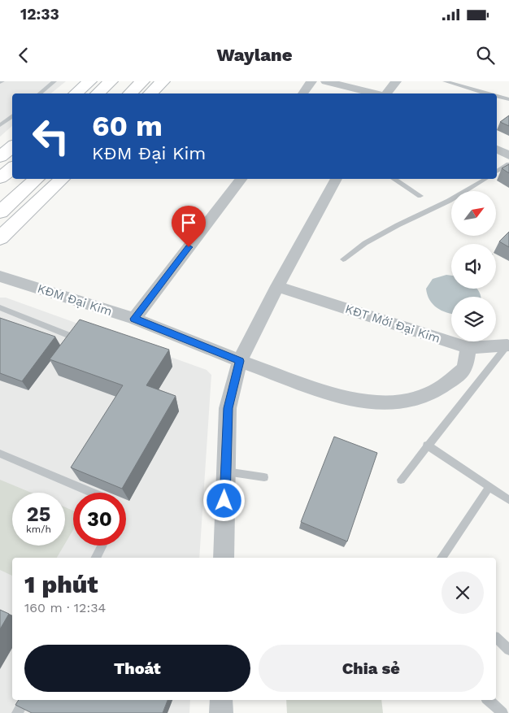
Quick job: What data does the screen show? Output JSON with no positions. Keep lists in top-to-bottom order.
{
  "streets": {
    "street": ["KĐM Đại Kim", "KĐT Mới Đại Kim"]
  },
  "north": "top right",
  "page": {
    "status": "12:33",
    "header": "Waylane",
    "turn": ["60 m", "KĐM Đại Kim"],
    "speed": "25 km/h",
    "limit": "30",
    "heading": ["1 phút", "160 m · 12:34"],
    "buttons": ["Thoát", "Chia sẻ"]
  }
}
